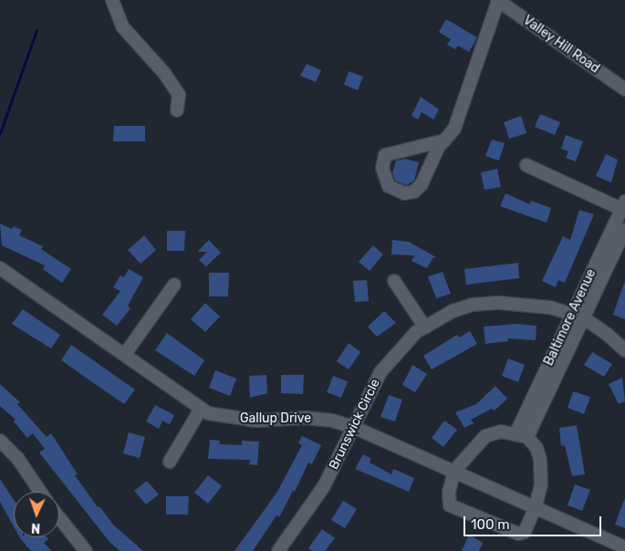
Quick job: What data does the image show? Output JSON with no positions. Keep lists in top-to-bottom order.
{
  "streets": {
    "street": [
      "Valley Hill Road",
      "Baltimore Avenue",
      "Gallup Drive",
      "Brunswick Circle"
    ]
  },
  "crossings": [
    ["Baltimore Avenue", "Brunswick Circle"],
    ["Gallup Drive", "Brunswick Circle"]
  ],
  "scale_bar": "100 m",
  "north": "bottom"
}
